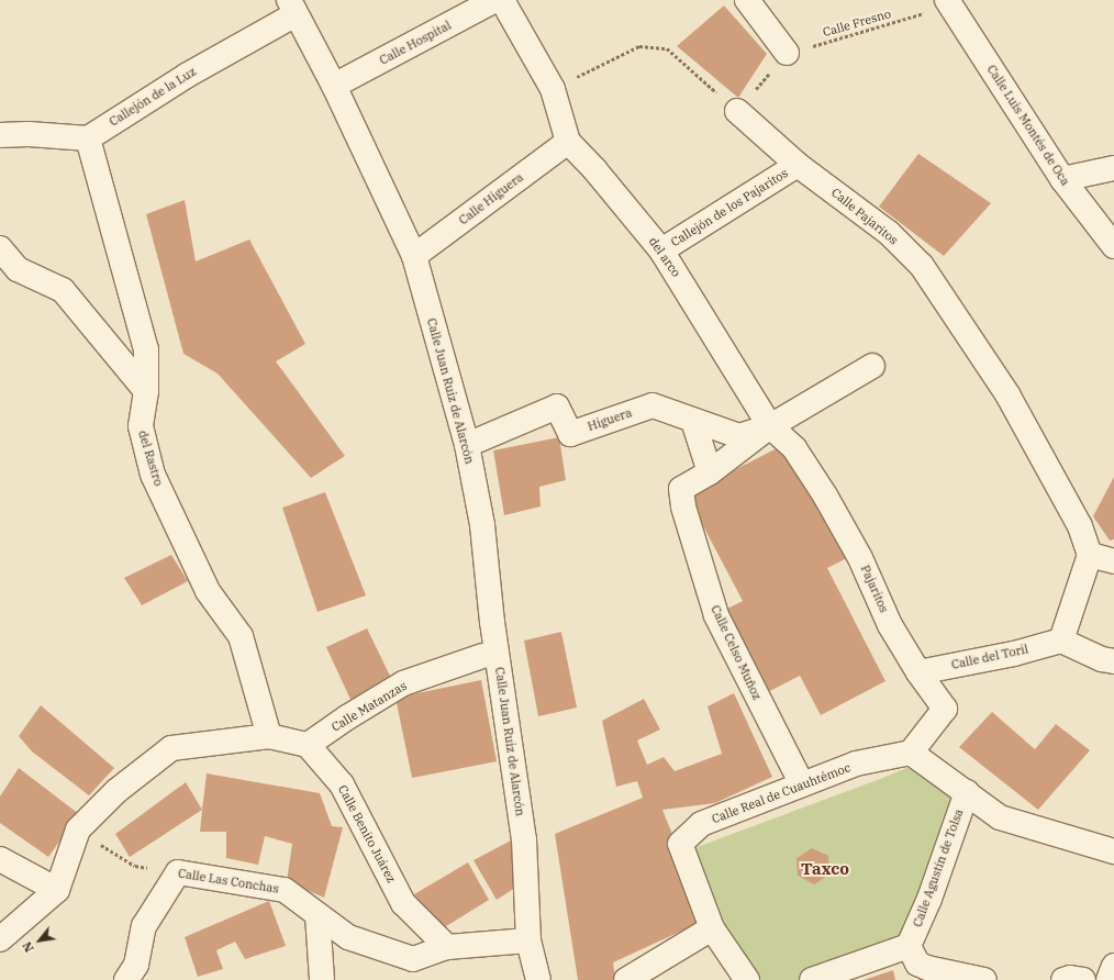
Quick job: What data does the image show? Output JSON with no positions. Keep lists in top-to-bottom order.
{
  "streets": {
    "street": [
      "Calle Hospital",
      "Callejón de la Luz",
      "Calle Luis Montés de Oca",
      "Calle Higuera",
      "Callejón de los Pajaritos",
      "Calle Pajaritos",
      "del arco",
      "Calle Juan Ruiz de Alarcón",
      "Higuera",
      "del Rastro",
      "Pajaritos",
      "Calle Celso Muñoz",
      "Calle del Toril",
      "Calle Matanzas",
      "Calle Real de Cuauhtémoc",
      "Calle Benito Juárez",
      "Calle Agustín de Tolsa",
      "Calle Las Conchas"
    ],
    "path": ["Calle Fresno"]
  },
  "crossings": [
    ["Calle Fresno", "Calle Luis Montés de Oca"],
    ["Calle Hospital", "Calle Juan Ruiz de Alarcón"],
    ["Callejón de la Luz", "Calle Juan Ruiz de Alarcón"],
    ["Callejón de la Luz", "del Rastro"],
    ["Calle Higuera", "del arco"],
    ["Calle Higuera", "Calle Juan Ruiz de Alarcón"],
    ["Callejón de los Pajaritos", "Calle Pajaritos"],
    ["Callejón de los Pajaritos", "del arco"],
    ["del arco", "Higuera"],
    ["del arco", "Pajaritos"],
    ["Calle Juan Ruiz de Alarcón", "Higuera"],
    ["Calle Juan Ruiz de Alarcón", "Calle Las Conchas"],
    ["Higuera", "Pajaritos"],
    ["Pajaritos", "Calle del Toril"],
    ["Pajaritos", "Calle Real de Cuauhtémoc"],
    ["Calle Celso Muñoz", "Calle Real de Cuauhtémoc"],
    ["Calle Matanzas", "Calle Benito Juárez"],
    ["Calle Benito Juárez", "Calle Las Conchas"]
  ],
  "districts": ["Taxco"],
  "north": "bottom left"
}
